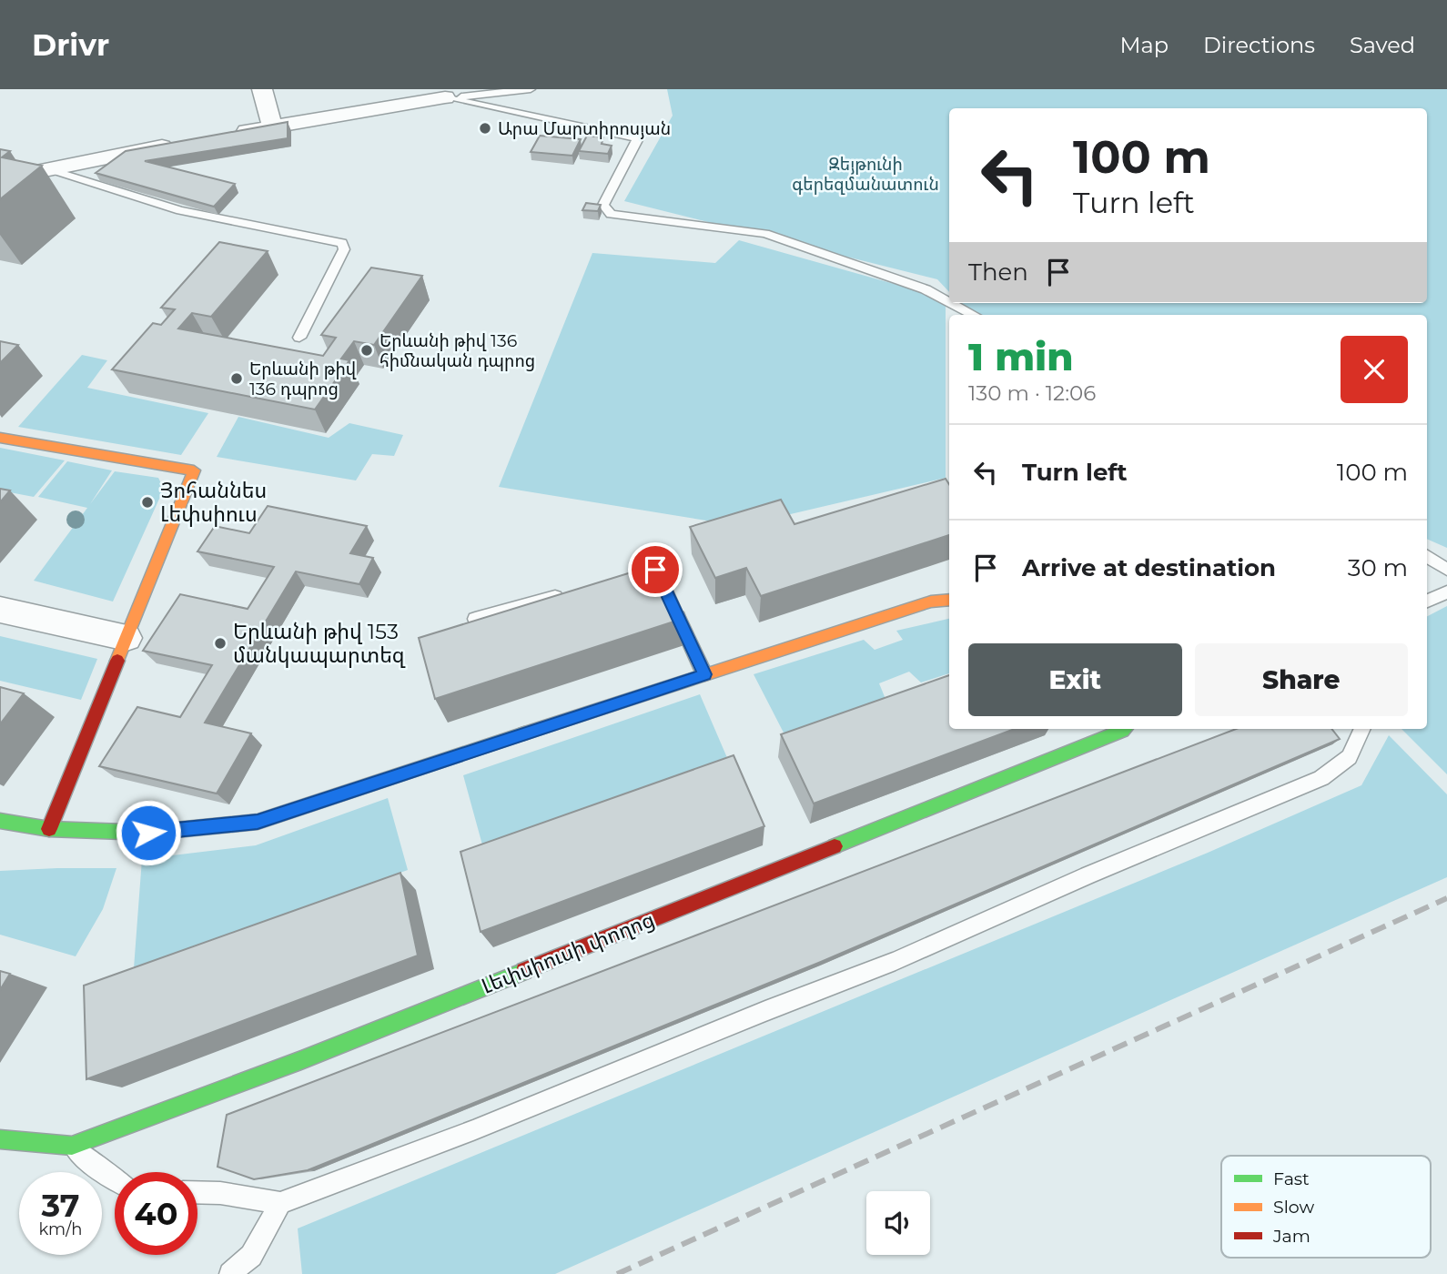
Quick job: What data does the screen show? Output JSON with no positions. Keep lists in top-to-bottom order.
{
  "streets": {
    "street": ["Լեփսիուսի փողոց"]
  },
  "parks": ["Զեյթունի գերեզմանատուն"],
  "places": [
    "Արա Մարտիրոսյան",
    "Երևանի թիվ 136 հիմնական դպրոց",
    "Երևանի թիվ 136 դպրոց",
    "Յոհաննես Լեփսիուս",
    "Երևանի թիվ 153 մանկապարտեզ"
  ],
  "legend": ["Fast", "Slow", "Jam"],
  "page": {
    "header": "Drivr",
    "nav": ["Map", "Directions", "Saved"],
    "turn": ["100 m", "Turn left"],
    "then": "Then",
    "heading": ["1 min", "130 m · 12:06"],
    "list": [
      {
        "name": "Turn left",
        "value": "100 m"
      },
      {
        "name": "Arrive at destination",
        "value": "30 m"
      }
    ],
    "buttons": ["Exit", "Share"],
    "speed": "37 km/h",
    "limit": "40"
  }
}
